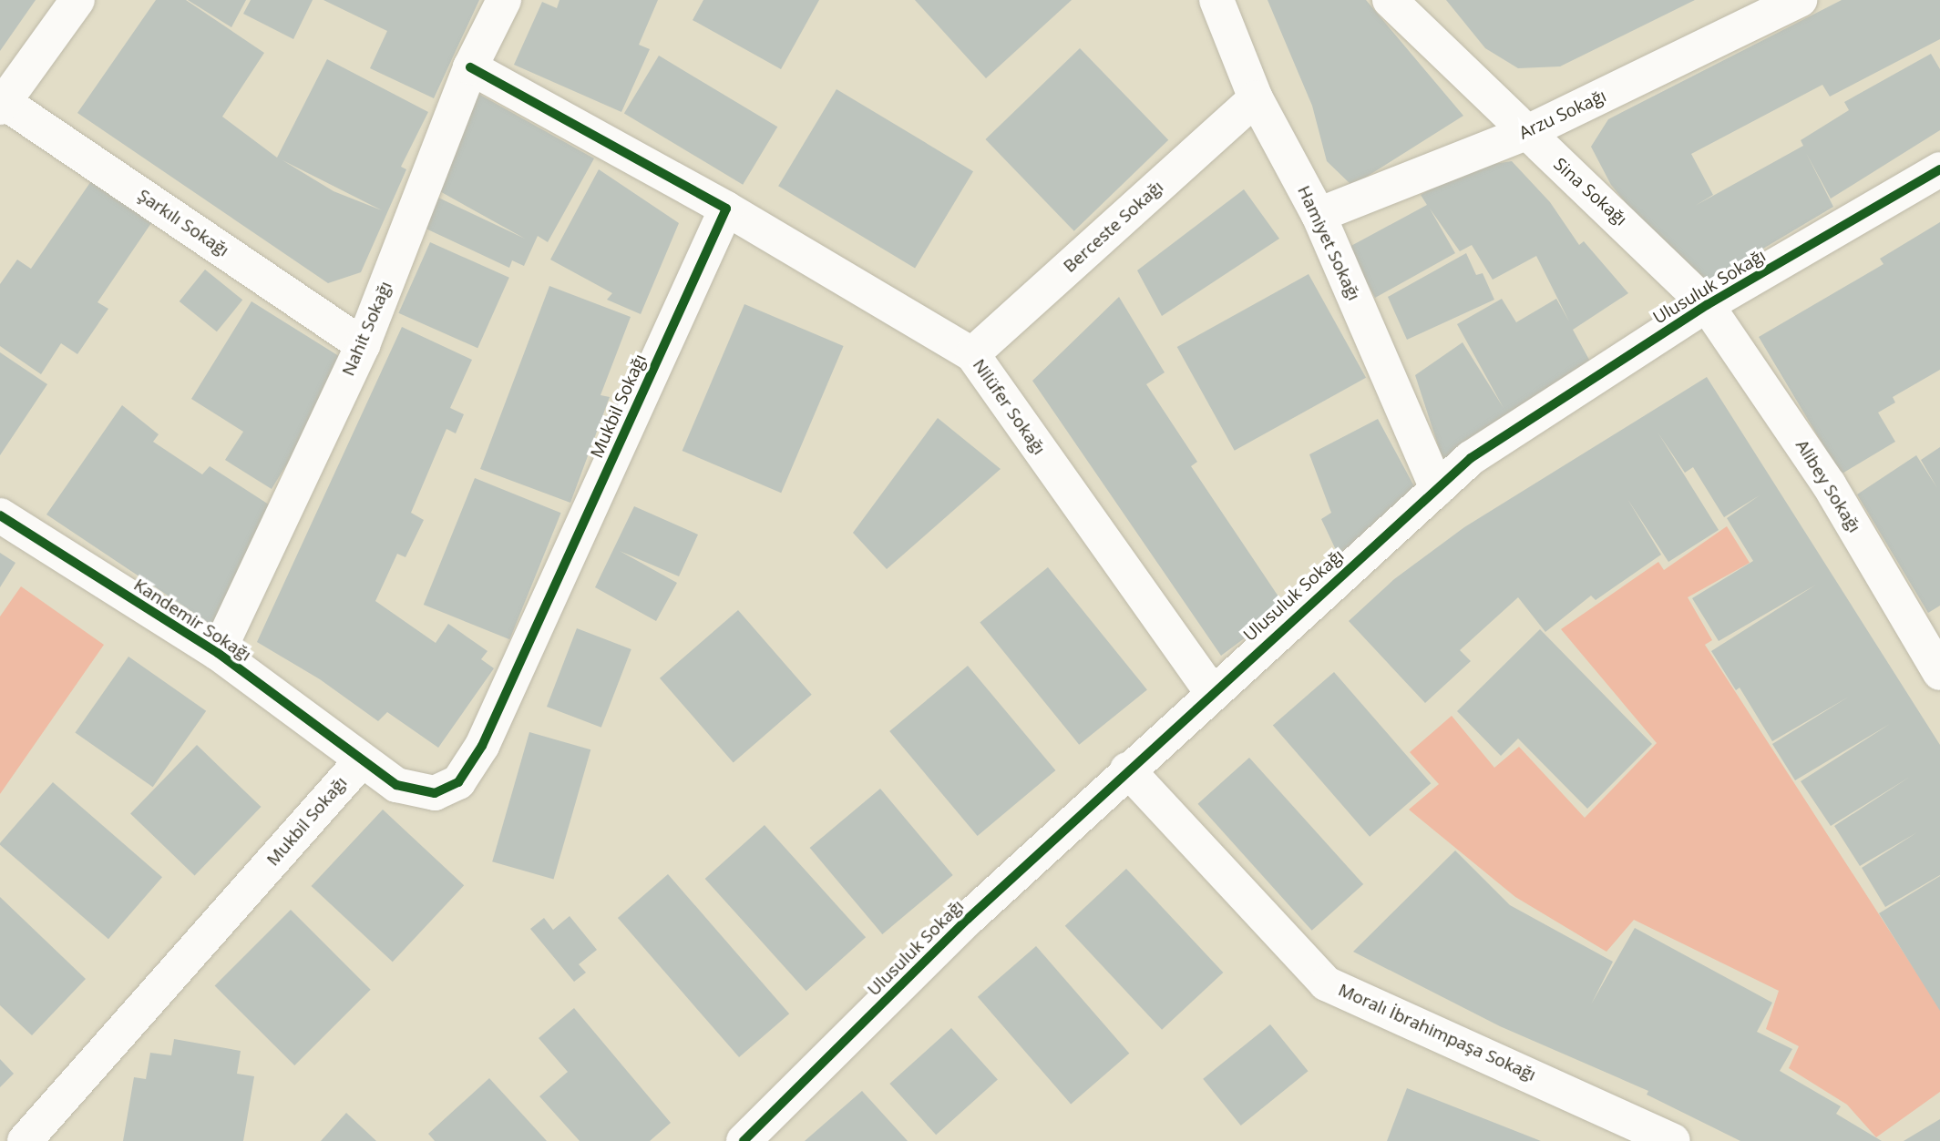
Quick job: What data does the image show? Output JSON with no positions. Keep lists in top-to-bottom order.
{
  "streets": {
    "street": [
      "Arzu Sokağı",
      "Sina Sokağı",
      "Şarkılı Sokağı",
      "Berceste Sokağı",
      "Hamiyet Sokağı",
      "Ulusuluk Sokağı",
      "Nahit Sokağı",
      "Mukbil Sokağı",
      "Nilüfer Sokağı",
      "Alibey Sokağı",
      "Kandemir Sokağı",
      "Moralı İbrahimpaşa Sokağı"
    ]
  },
  "crossings": [
    ["Arzu Sokağı", "Sina Sokağı"],
    ["Arzu Sokağı", "Hamiyet Sokağı"],
    ["Sina Sokağı", "Ulusuluk Sokağı"],
    ["Sina Sokağı", "Alibey Sokağı"],
    ["Şarkılı Sokağı", "Nahit Sokağı"],
    ["Berceste Sokağı", "Hamiyet Sokağı"],
    ["Berceste Sokağı", "Nilüfer Sokağı"],
    ["Hamiyet Sokağı", "Ulusuluk Sokağı"],
    ["Ulusuluk Sokağı", "Nilüfer Sokağı"],
    ["Ulusuluk Sokağı", "Alibey Sokağı"],
    ["Ulusuluk Sokağı", "Moralı İbrahimpaşa Sokağı"],
    ["Nahit Sokağı", "Kandemir Sokağı"],
    ["Mukbil Sokağı", "Nilüfer Sokağı"],
    ["Mukbil Sokağı", "Kandemir Sokağı"]
  ]
}
